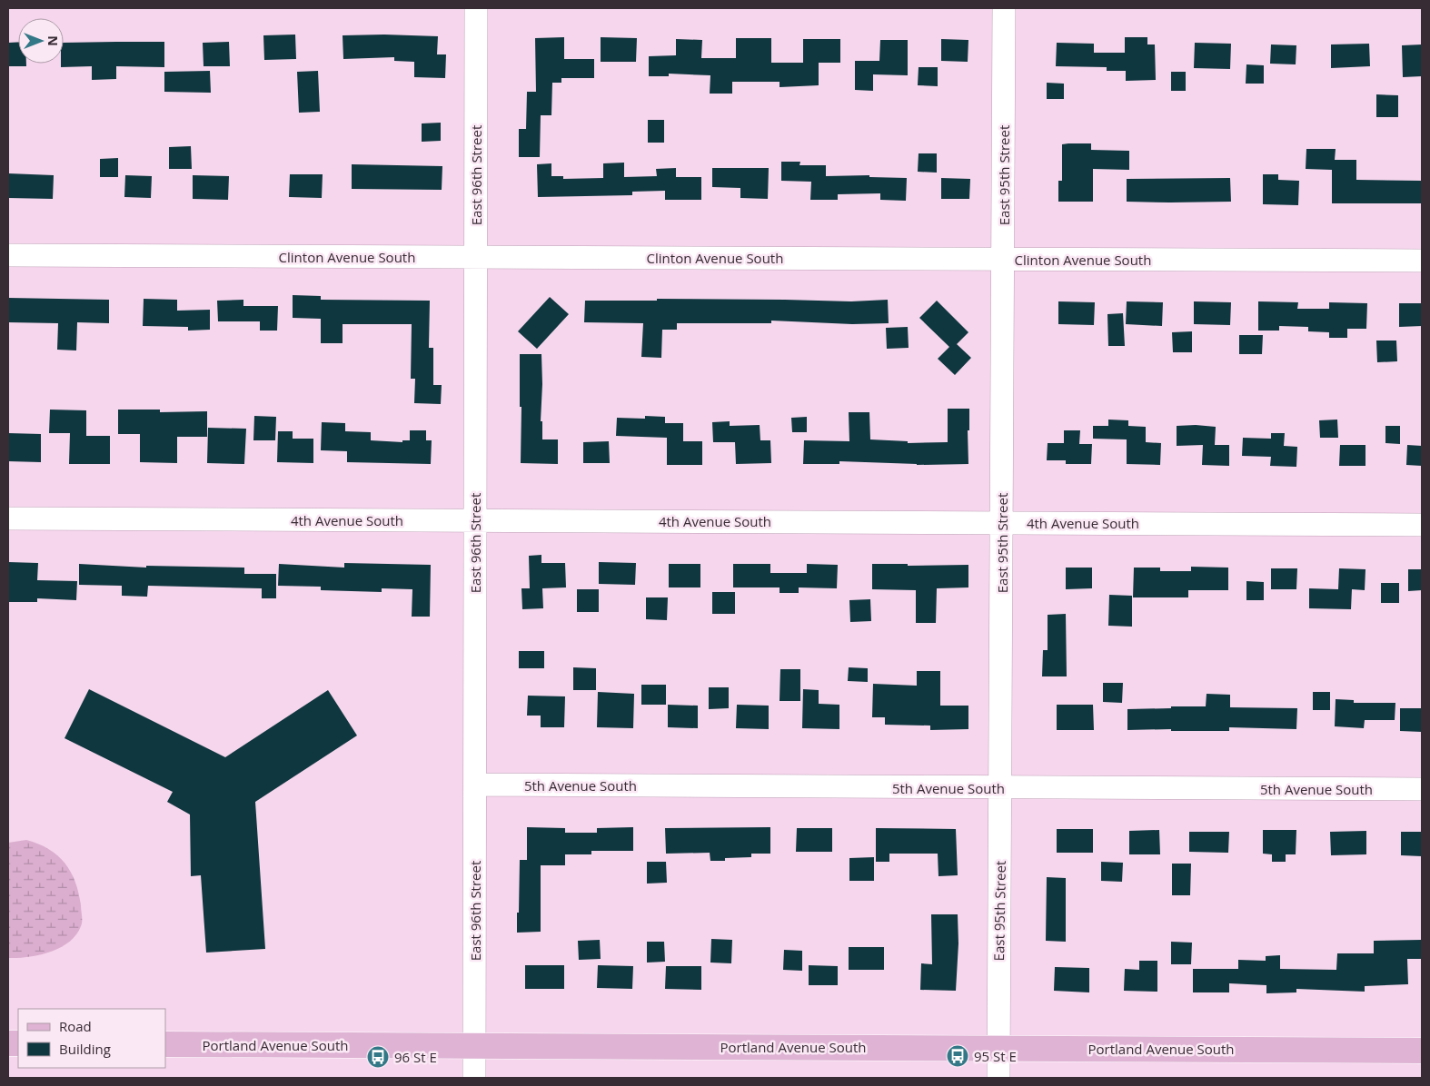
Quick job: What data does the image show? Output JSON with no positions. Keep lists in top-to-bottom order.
{
  "streets": {
    "main road": ["Portland Avenue South"],
    "street": [
      "East 96th Street",
      "East 95th Street",
      "Clinton Avenue South",
      "4th Avenue South",
      "5th Avenue South"
    ]
  },
  "crossings": [
    ["East 96th Street", "Clinton Avenue South"],
    ["East 96th Street", "4th Avenue South"],
    ["East 96th Street", "5th Avenue South"],
    ["East 96th Street", "Portland Avenue South"],
    ["East 95th Street", "Clinton Avenue South"],
    ["East 95th Street", "4th Avenue South"],
    ["East 95th Street", "5th Avenue South"],
    ["East 95th Street", "Portland Avenue South"]
  ],
  "places": {
    "bus stop": ["95 St E", "96 St E"]
  },
  "legend": ["Road", "Building"],
  "north": "right"
}
